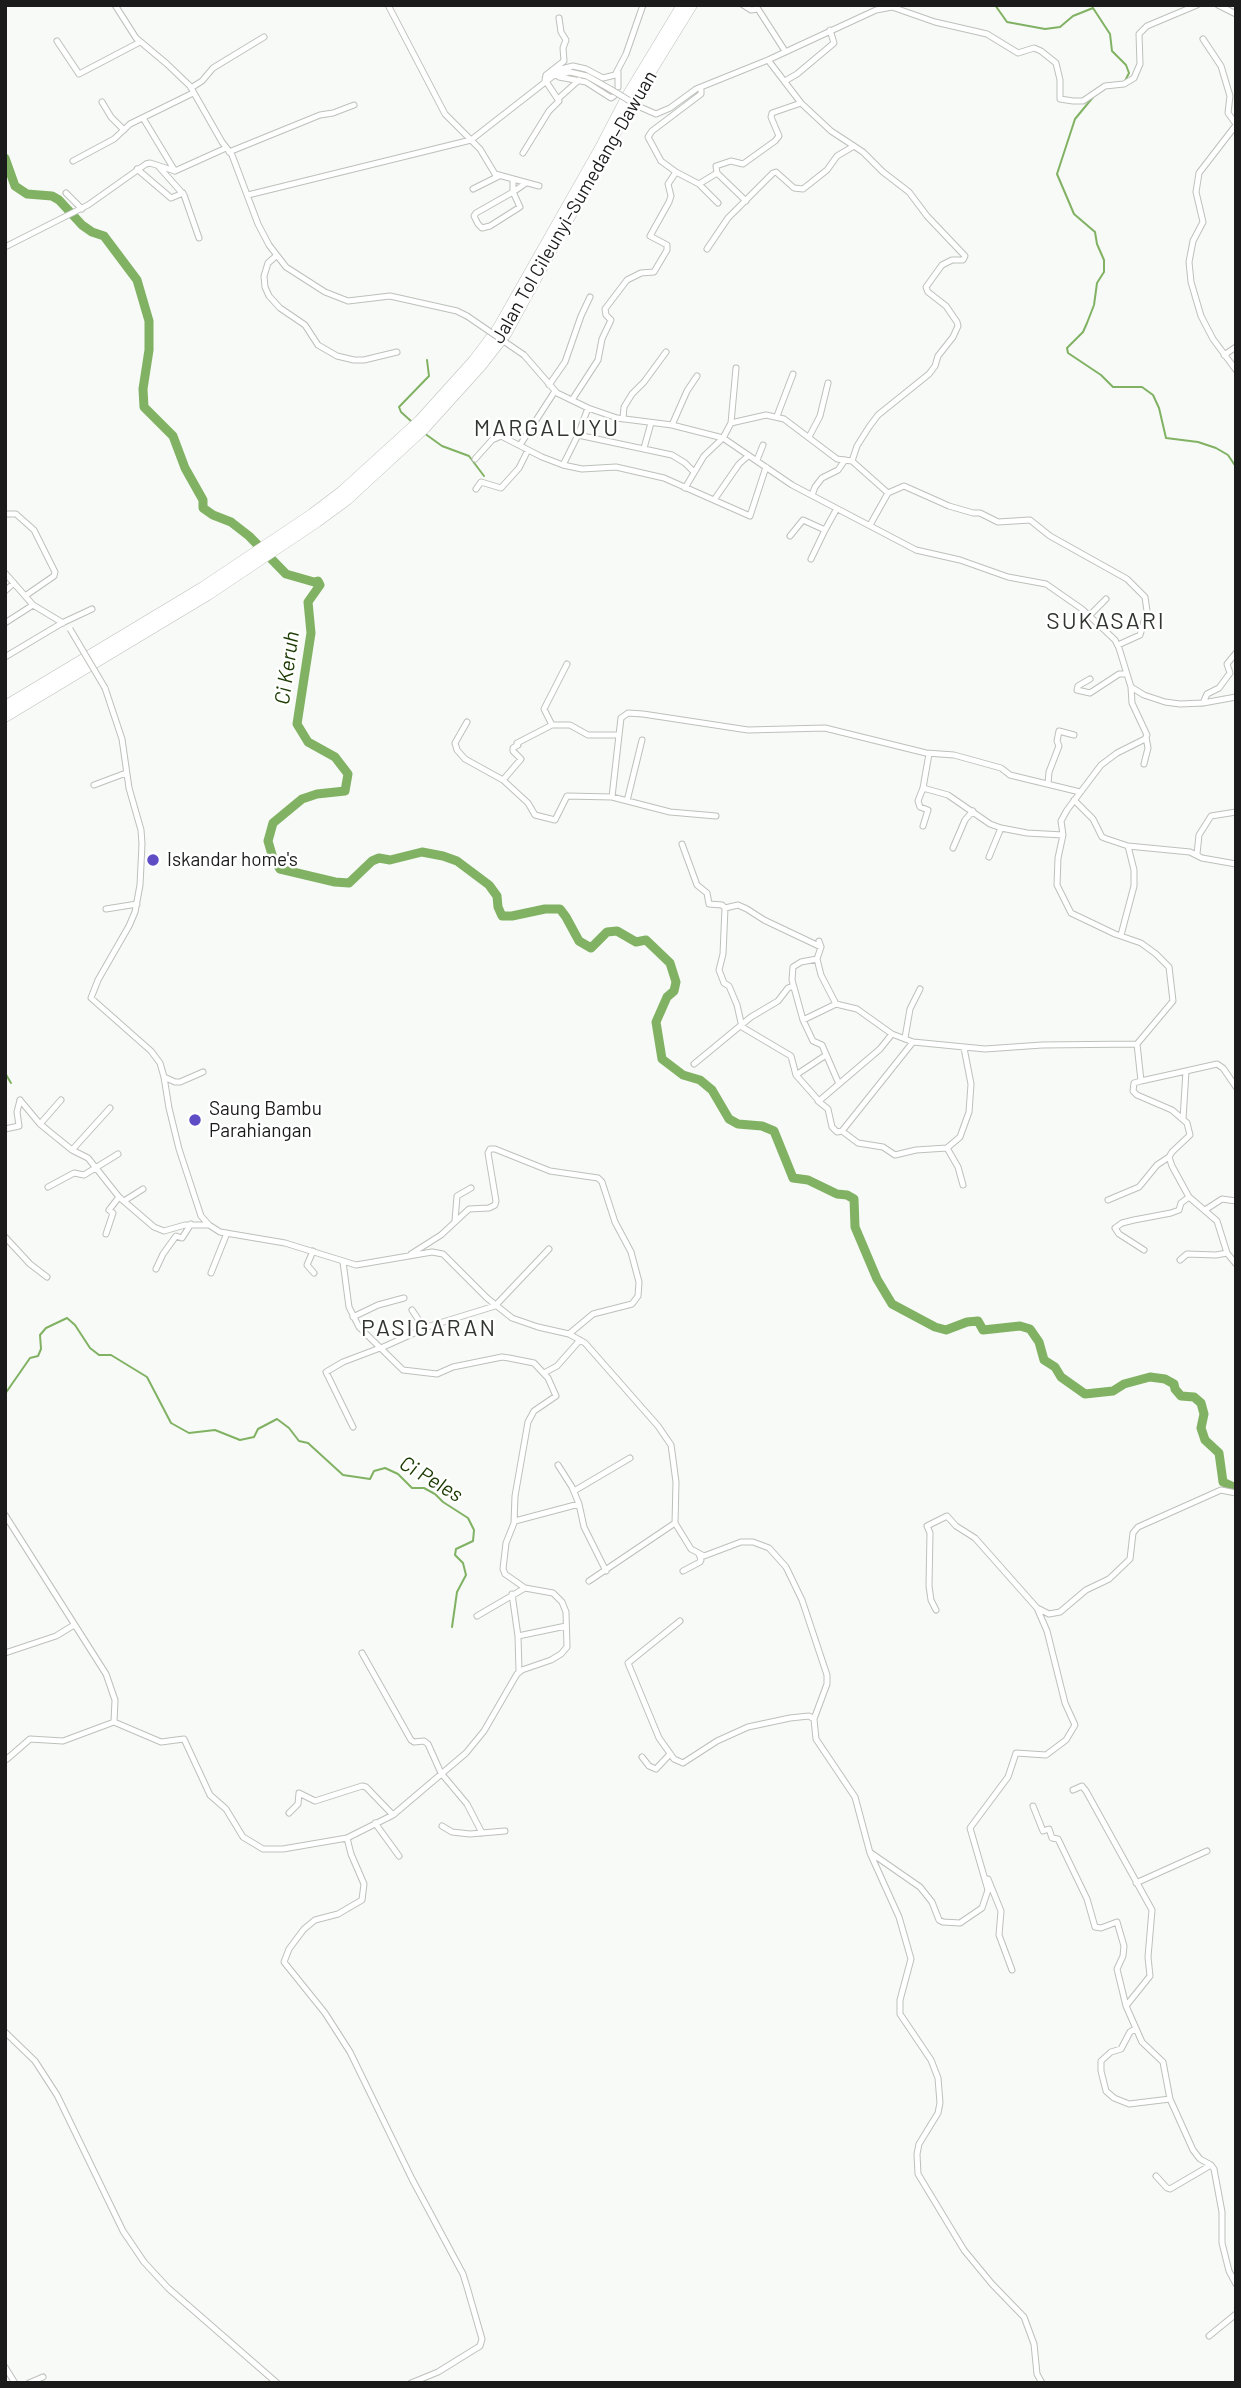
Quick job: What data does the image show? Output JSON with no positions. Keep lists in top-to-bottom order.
{
  "streets": {
    "highway": ["Jalan Tol Cileunyi–Sumedang–Dawuan"]
  },
  "districts": ["MARGALUYU", "SUKASARI", "PASIGARAN"],
  "water": ["Ci Keruh", "Ci Peles"],
  "places": ["Iskandar home's", "Saung Bambu Parahiangan"]
}
